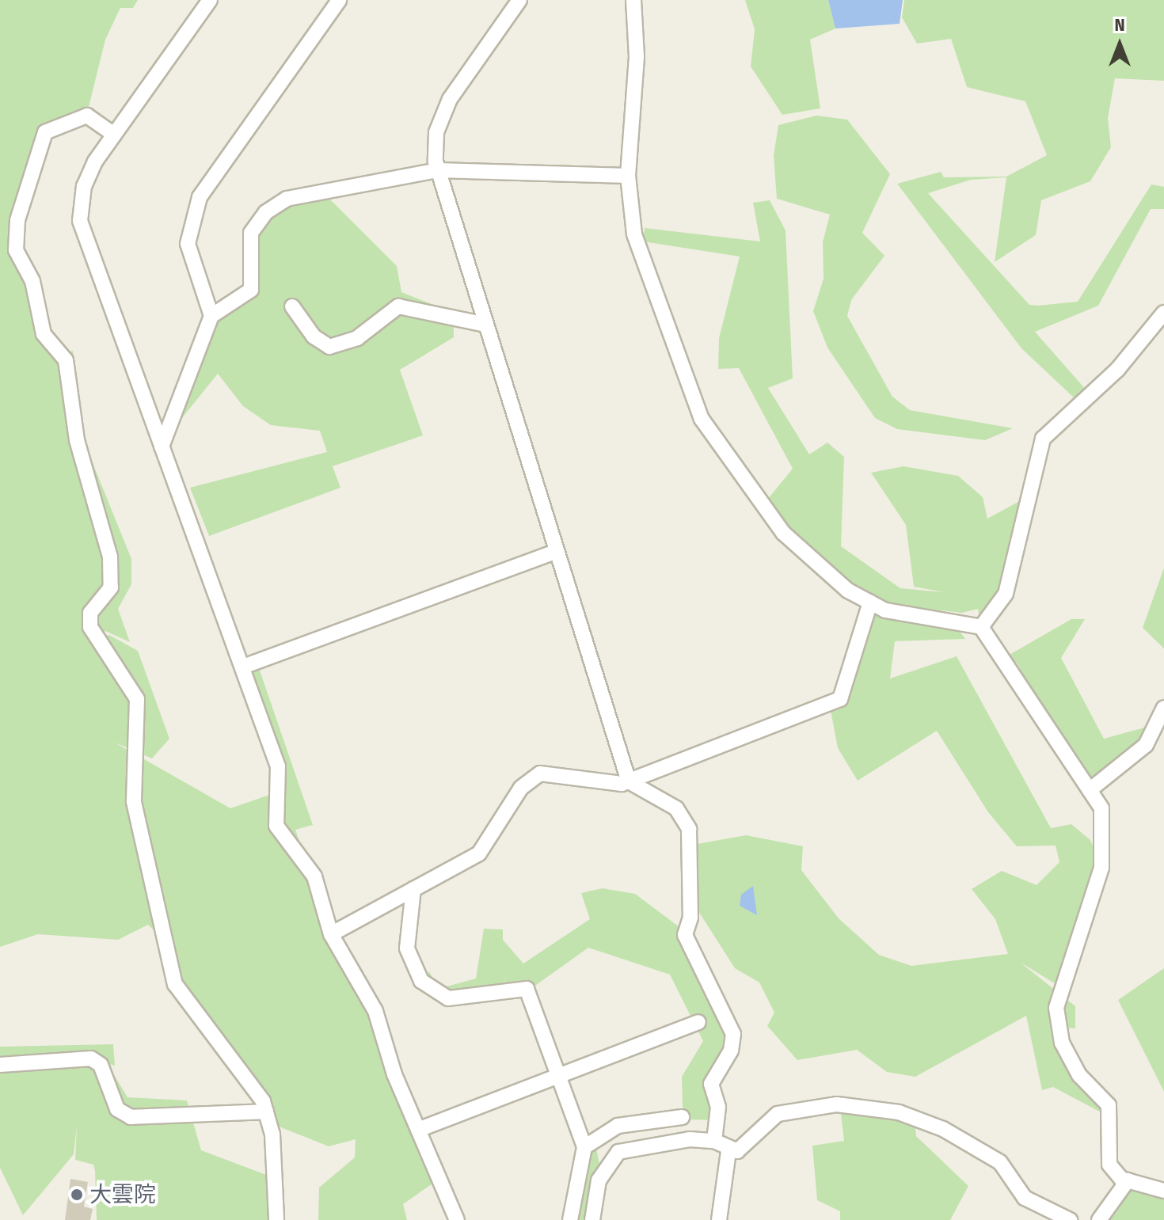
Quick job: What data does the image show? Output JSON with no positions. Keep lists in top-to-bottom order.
{
  "places": ["大雲院"],
  "north": "top"
}
